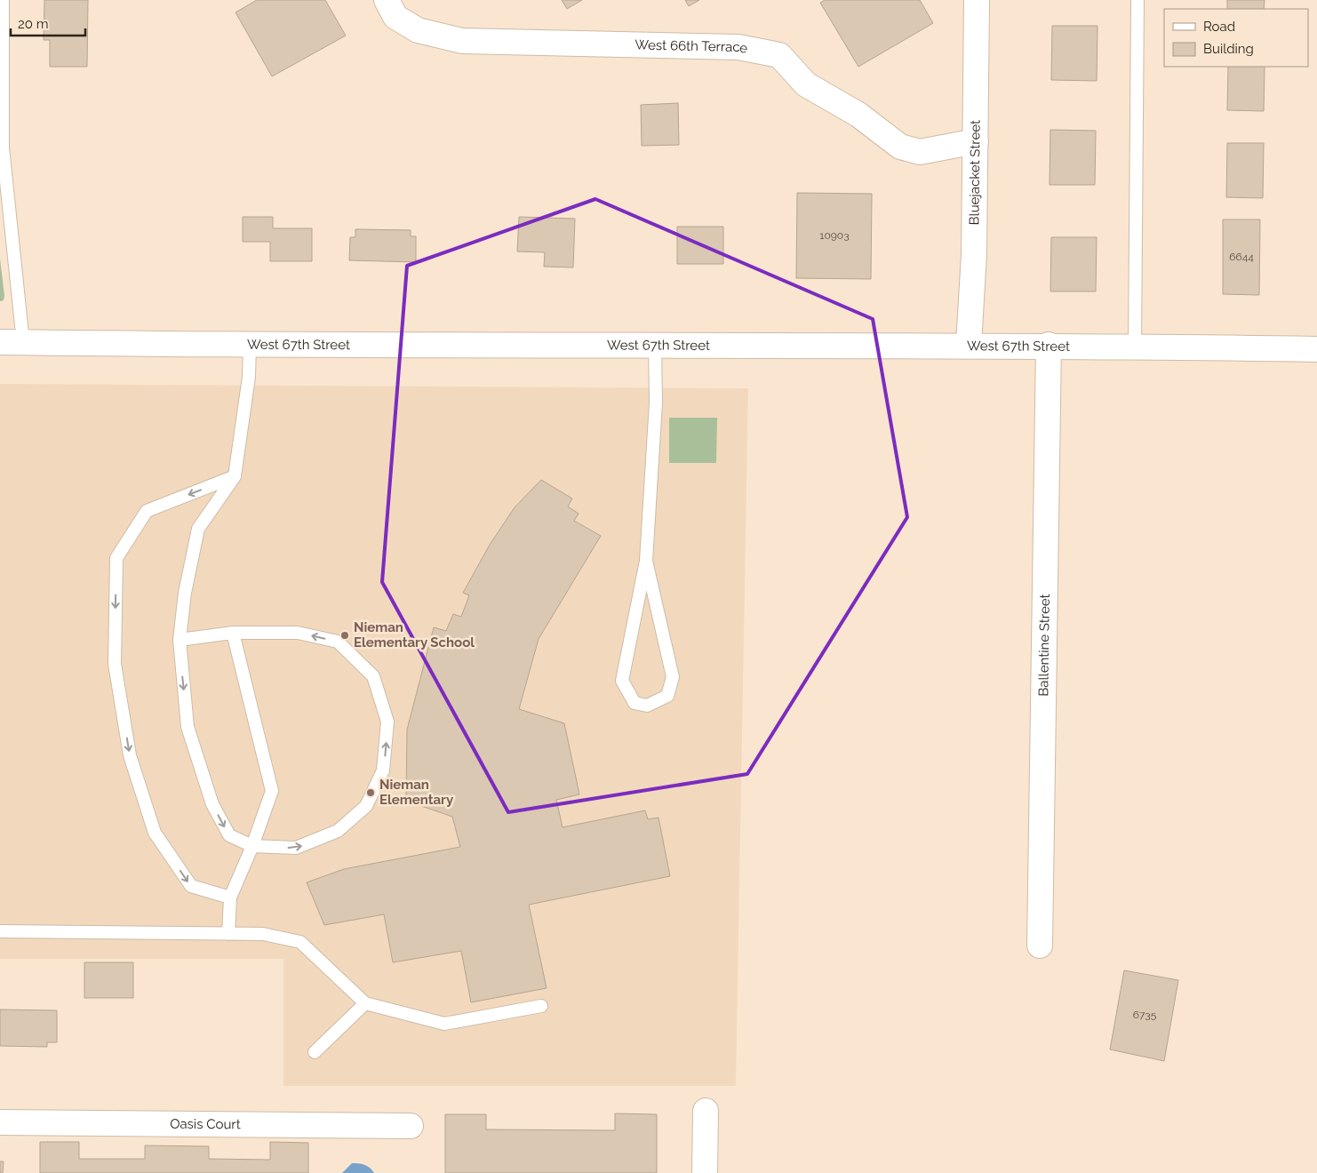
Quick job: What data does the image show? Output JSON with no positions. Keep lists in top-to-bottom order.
{
  "streets": {
    "street": [
      "West 66th Terrace",
      "Bluejacket Street",
      "West 67th Street",
      "Ballentine Street",
      "Oasis Court"
    ]
  },
  "crossings": [
    ["West 66th Terrace", "Bluejacket Street"],
    ["Bluejacket Street", "West 67th Street"],
    ["West 67th Street", "Ballentine Street"]
  ],
  "places": ["Nieman Elementary School", "Nieman Elementary"],
  "house_numbers": ["10903", "6644", "6735"],
  "legend": ["Road", "Building"],
  "scale_bar": "20 m"
}
